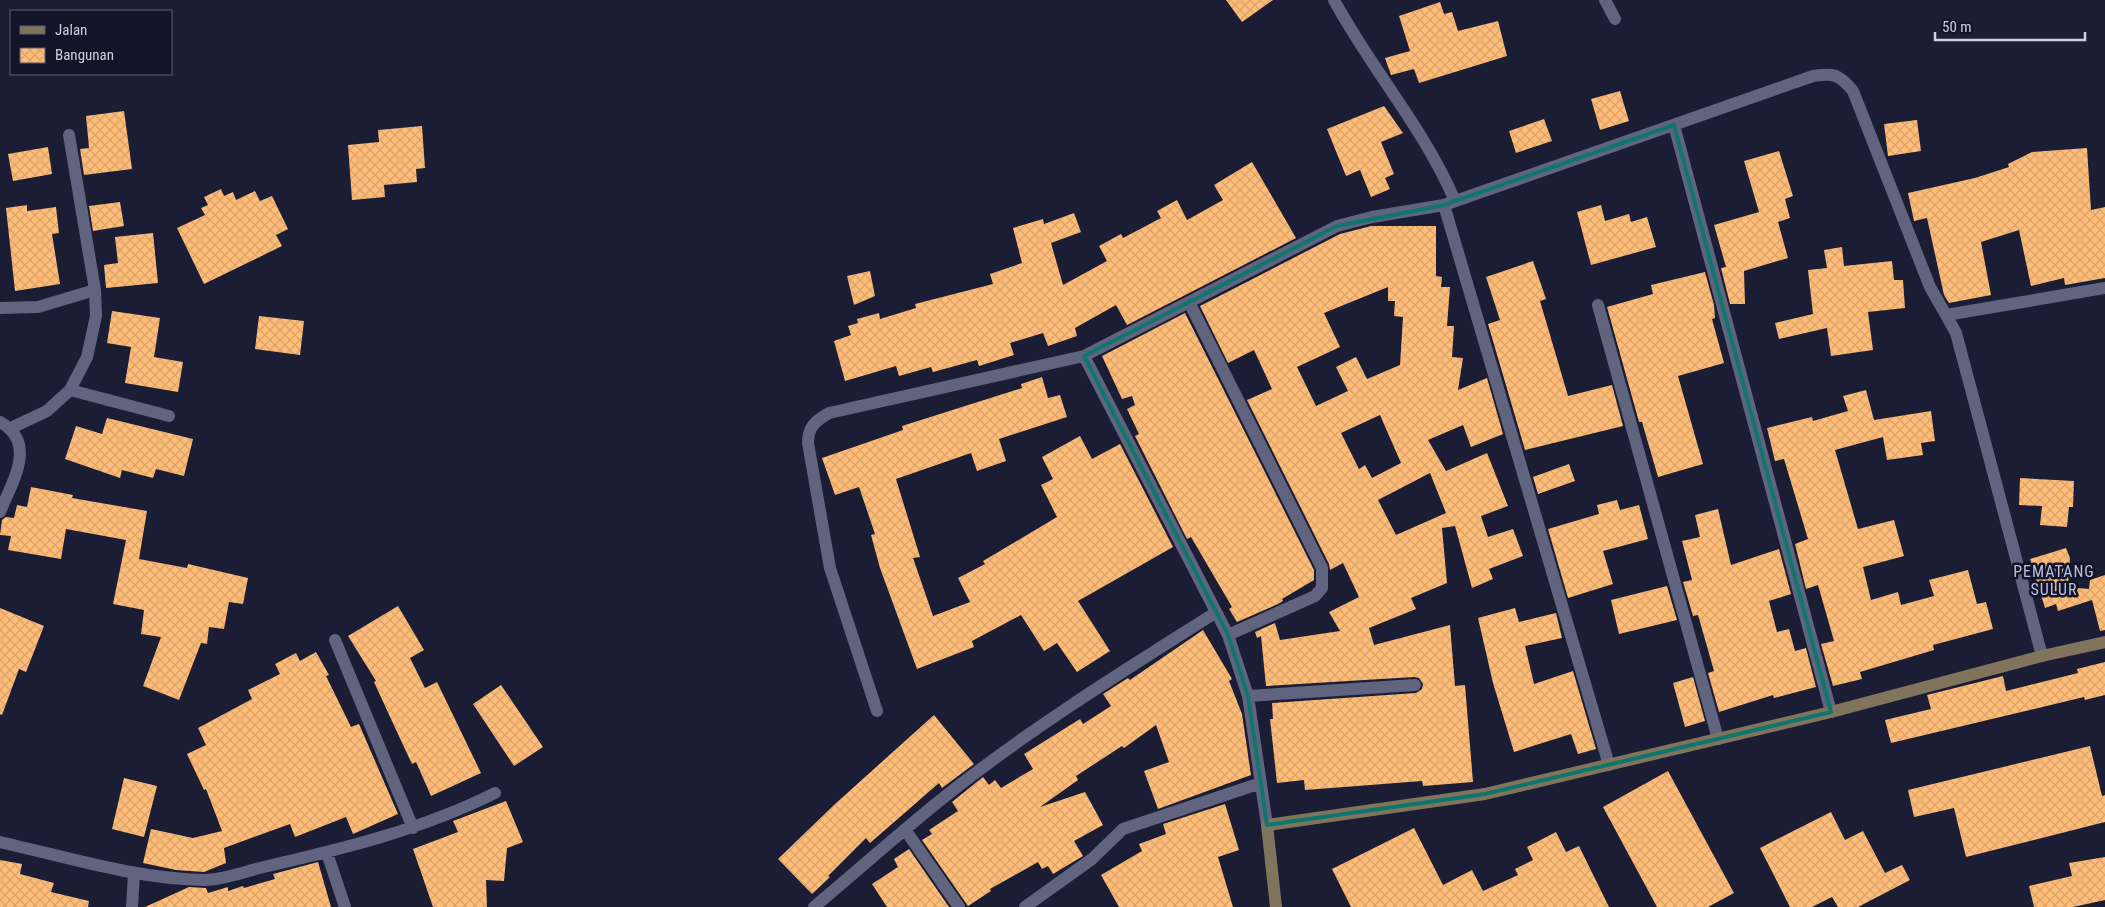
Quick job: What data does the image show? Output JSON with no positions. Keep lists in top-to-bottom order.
{
  "districts": ["PEMATANG SULUR"],
  "legend": ["Jalan", "Bangunan"],
  "scale_bar": "50 m"
}
